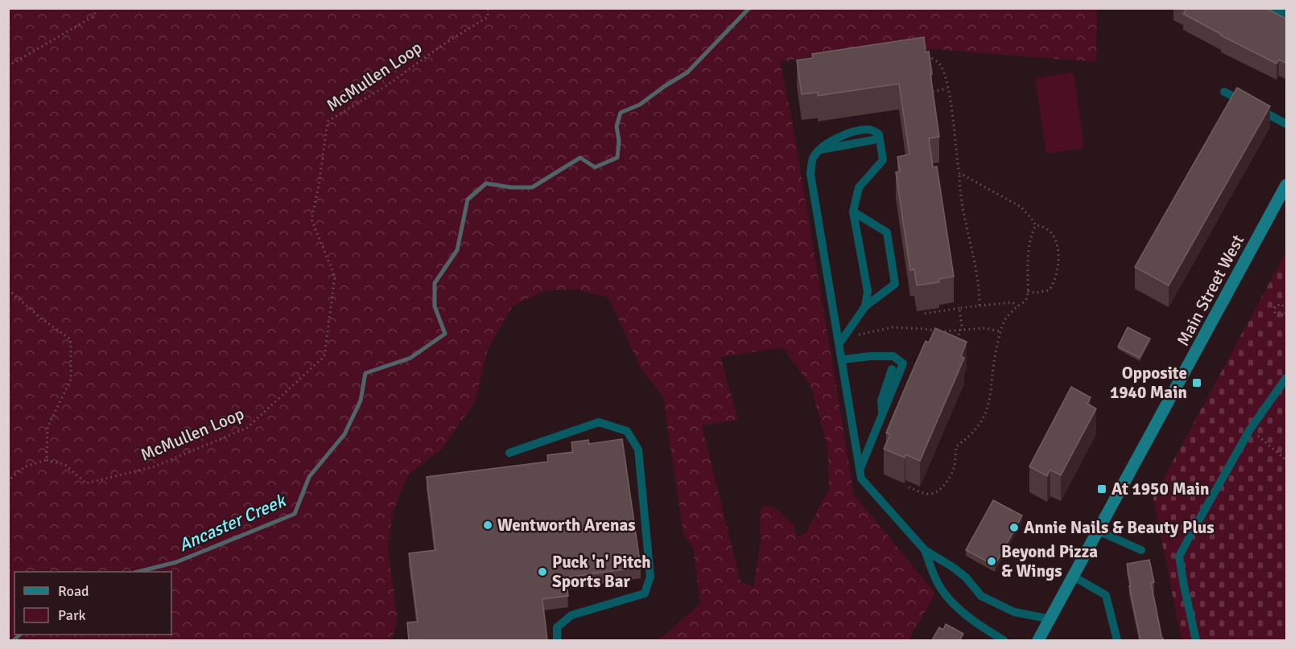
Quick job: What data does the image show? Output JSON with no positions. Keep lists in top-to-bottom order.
{
  "streets": {
    "main road": ["Main Street West"],
    "path": ["McMullen Loop"]
  },
  "water": ["Ancaster Creek"],
  "places": {
    "transit": ["Opposite 1940 Main", "At 1950 Main"],
    "other": [
      "Wentworth Arenas",
      "Annie Nails & Beauty Plus",
      "Beyond Pizza & Wings",
      "Puck 'n' Pitch Sports Bar"
    ]
  },
  "legend": ["Road", "Park"]
}
